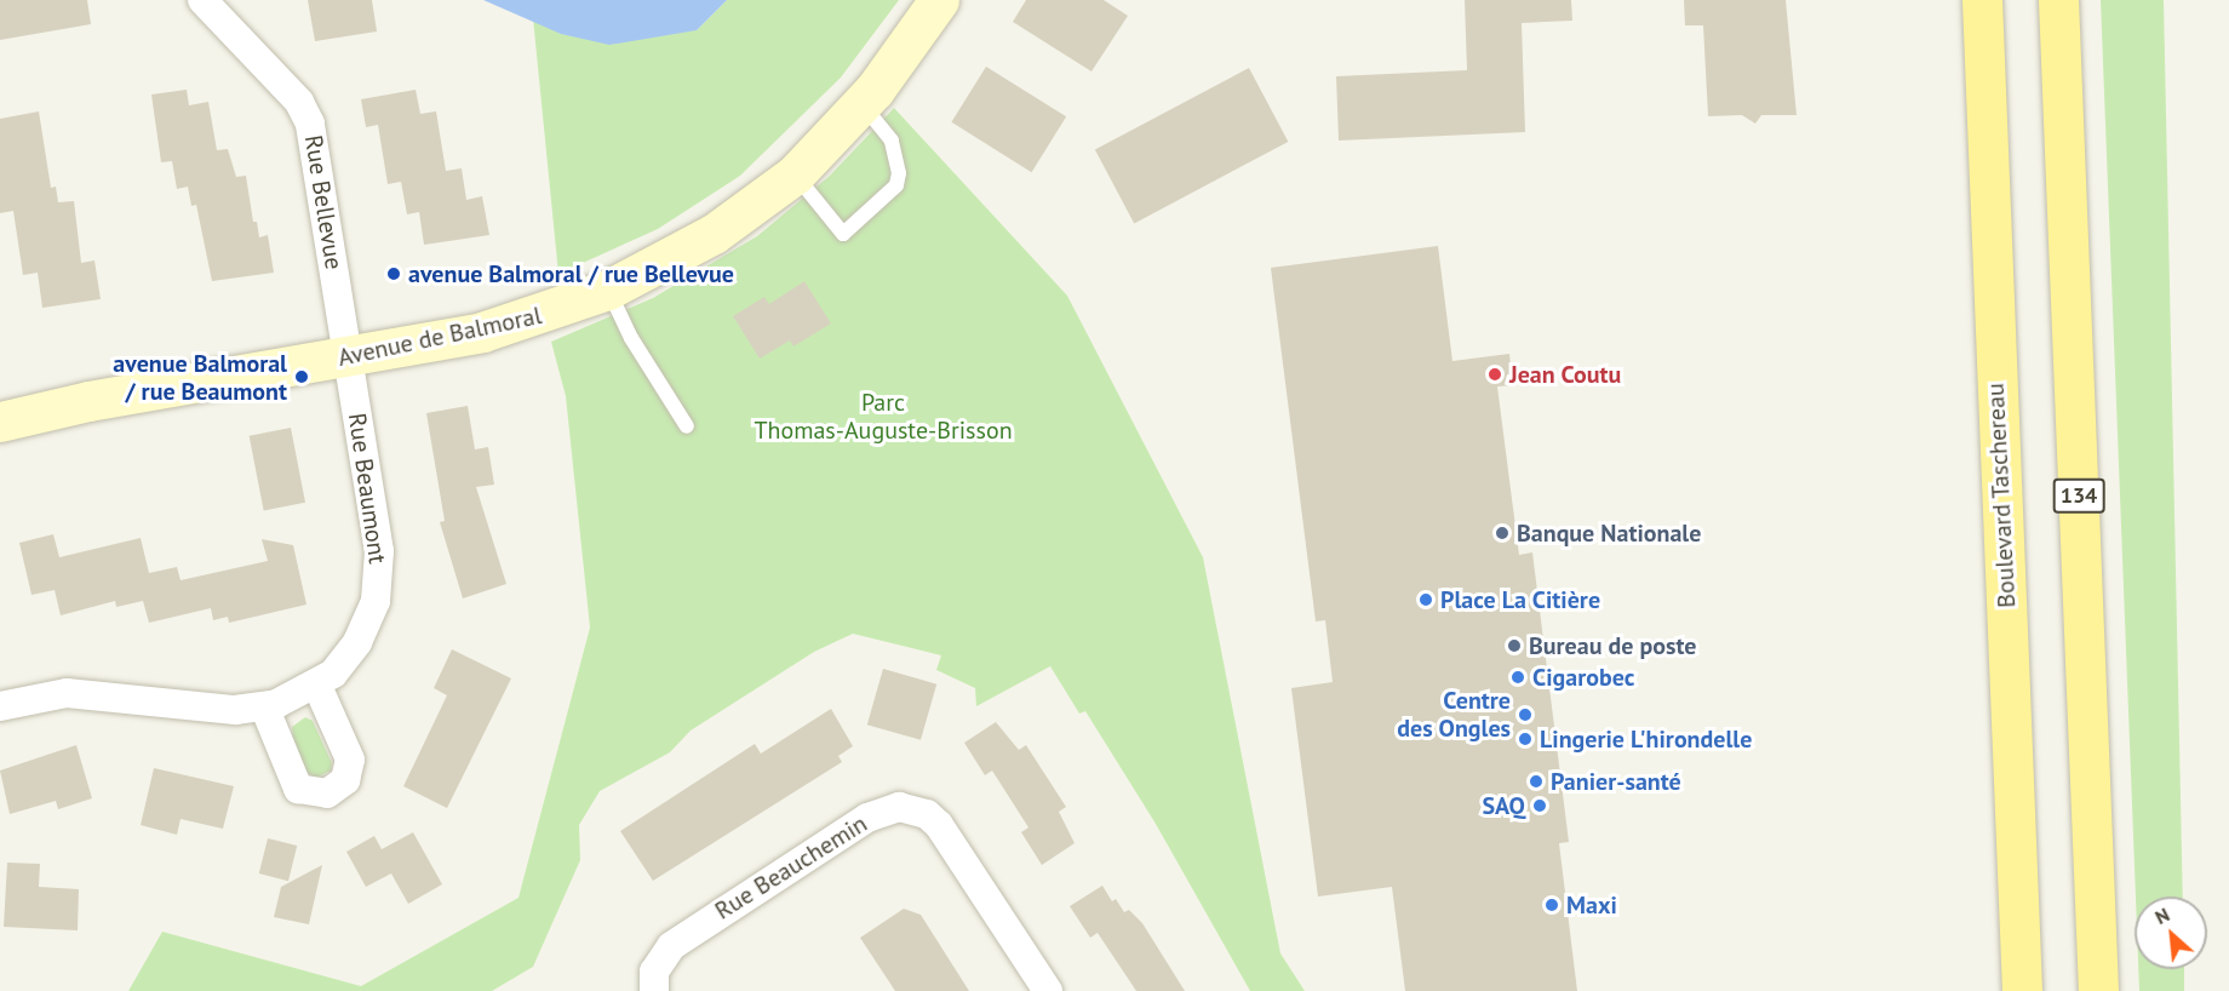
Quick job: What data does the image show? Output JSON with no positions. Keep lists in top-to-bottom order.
{
  "streets": {
    "main road": ["Boulevard Taschereau", "134"],
    "street": [
      "Rue Bellevue",
      "Avenue de Balmoral",
      "Rue Beaumont",
      "Rue Beauchemin"
    ]
  },
  "crossings": [
    ["Rue Bellevue", "Avenue de Balmoral"],
    ["Rue Bellevue", "Rue Beaumont"],
    ["Avenue de Balmoral", "Rue Beaumont"]
  ],
  "parks": ["Parc Thomas-Auguste-Brisson"],
  "places": [
    "avenue Balmoral / rue Bellevue",
    "Jean Coutu",
    "avenue Balmoral / rue Beaumont",
    "Banque Nationale",
    "Place La Citière",
    "Bureau de poste",
    "Cigarobec",
    "Centre des Ongles",
    "Lingerie L'hirondelle",
    "Panier-santé",
    "SAQ",
    "Maxi"
  ],
  "north": "top left"
}
